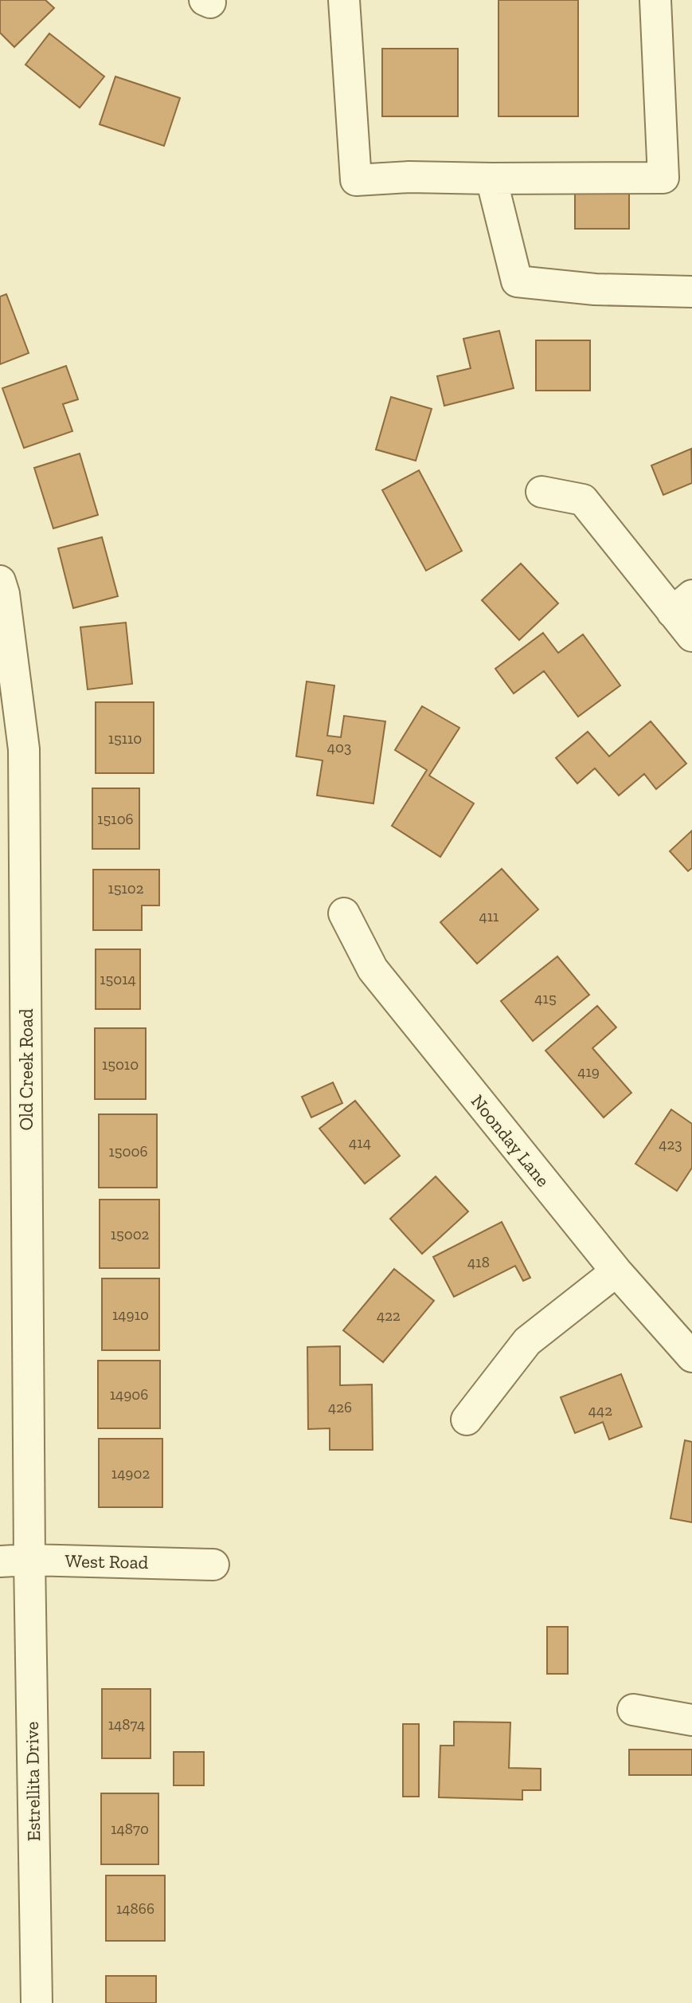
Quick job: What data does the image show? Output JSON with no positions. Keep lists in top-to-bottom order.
{
  "streets": {
    "street": [
      "Old Creek Road",
      "Noonday Lane",
      "West Road",
      "Estrellita Drive"
    ]
  },
  "crossings": [
    ["Old Creek Road", "West Road"],
    ["Old Creek Road", "Estrellita Drive"],
    ["West Road", "Estrellita Drive"]
  ],
  "house_numbers": [
    "15110",
    "403",
    "15106",
    "15102",
    "411",
    "15014",
    "415",
    "15010",
    "419",
    "414",
    "423",
    "15006",
    "15002",
    "418",
    "14910",
    "422",
    "14906",
    "426",
    "442",
    "14902",
    "14874",
    "14870",
    "14866"
  ]
}
